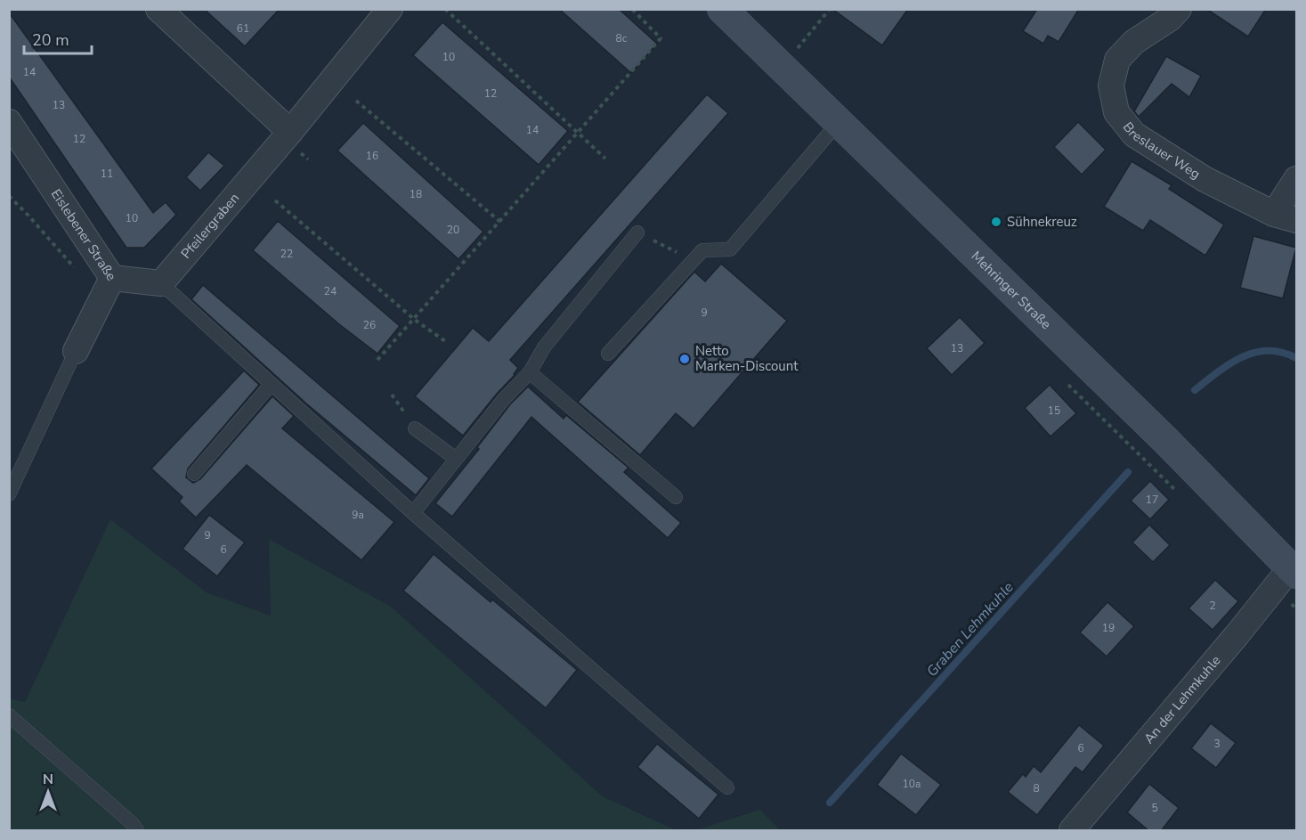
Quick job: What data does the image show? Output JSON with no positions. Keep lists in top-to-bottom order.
{
  "streets": {
    "main road": ["Mehringer Straße"],
    "street": [
      "Breslauer Weg",
      "Pfeilergraben",
      "Eislebener Straße",
      "An der Lehmkuhle"
    ]
  },
  "crossings": [
    ["Mehringer Straße", "An der Lehmkuhle"]
  ],
  "water": ["Graben Lehmkuhle"],
  "places": ["Sühnekreuz", "Netto Marken-Discount"],
  "house_numbers": [
    "61",
    "8c",
    "10",
    "14",
    "12",
    "13",
    "14",
    "12",
    "16",
    "11",
    "18",
    "10",
    "20",
    "22",
    "24",
    "9",
    "26",
    "13",
    "15",
    "17",
    "9a",
    "9",
    "6",
    "2",
    "19",
    "3",
    "6",
    "10a",
    "8",
    "5"
  ],
  "scale_bar": "20 m",
  "north": "top"
}
